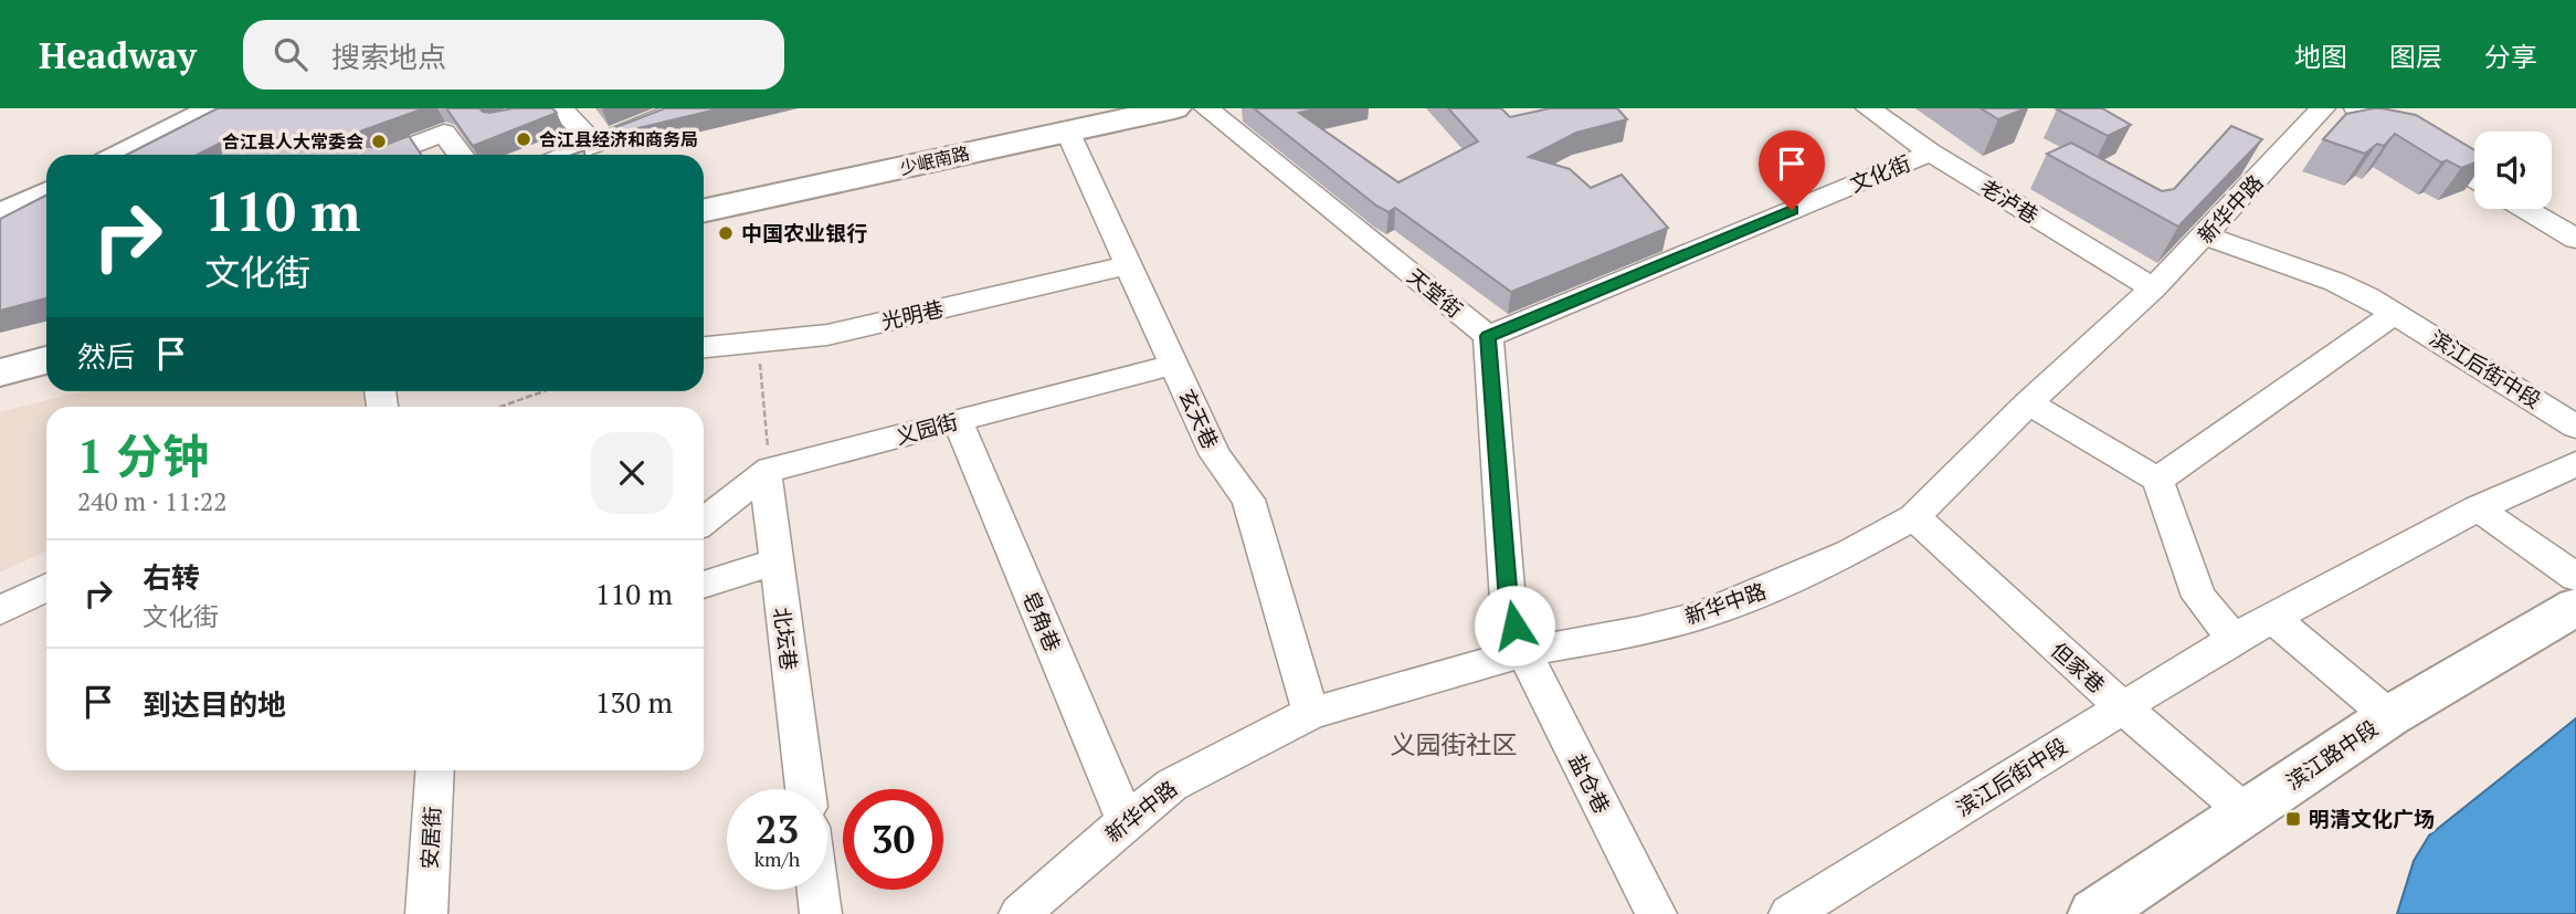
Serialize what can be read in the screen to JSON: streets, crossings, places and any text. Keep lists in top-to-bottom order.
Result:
{
  "streets": {
    "main road": ["少岷南路", "滨江路中段"],
    "street": [
      "文化街",
      "老泸巷",
      "新华中路",
      "天堂街",
      "光明巷",
      "滨江后街中段",
      "玄天巷",
      "义园街",
      "皂角巷",
      "北坛巷",
      "但家巷",
      "盐仓巷",
      "安居街"
    ]
  },
  "crossings": [
    ["少岷南路", "玄天巷"],
    ["文化街", "老泸巷"],
    ["文化街", "天堂街"],
    ["老泸巷", "新华中路"],
    ["新华中路", "滨江后街中段"],
    ["新华中路", "玄天巷"],
    ["新华中路", "皂角巷"],
    ["新华中路", "但家巷"],
    ["新华中路", "盐仓巷"],
    ["光明巷", "玄天巷"],
    ["滨江后街中段", "但家巷"],
    ["玄天巷", "义园街"],
    ["义园街", "皂角巷"],
    ["义园街", "北坛巷"],
    ["但家巷", "滨江路中段"]
  ],
  "districts": ["义园街社区"],
  "places": {
    "other": ["合江县经济和商务局", "合江县人大常委会", "中国农业银行"],
    "transit": ["明清文化广场"]
  },
  "page": {
    "header": "Headway",
    "search": "搜索地点",
    "nav": ["地图", "图层", "分享"],
    "turn": ["110 m", "文化街"],
    "then": "然后",
    "heading": ["1 分钟", "240 m · 11:22"],
    "list": [
      {
        "name": "右转",
        "note": "文化街",
        "value": "110 m"
      },
      {
        "name": "到达目的地",
        "value": "130 m"
      }
    ],
    "speed": "23 km/h",
    "limit": "30"
  }
}
